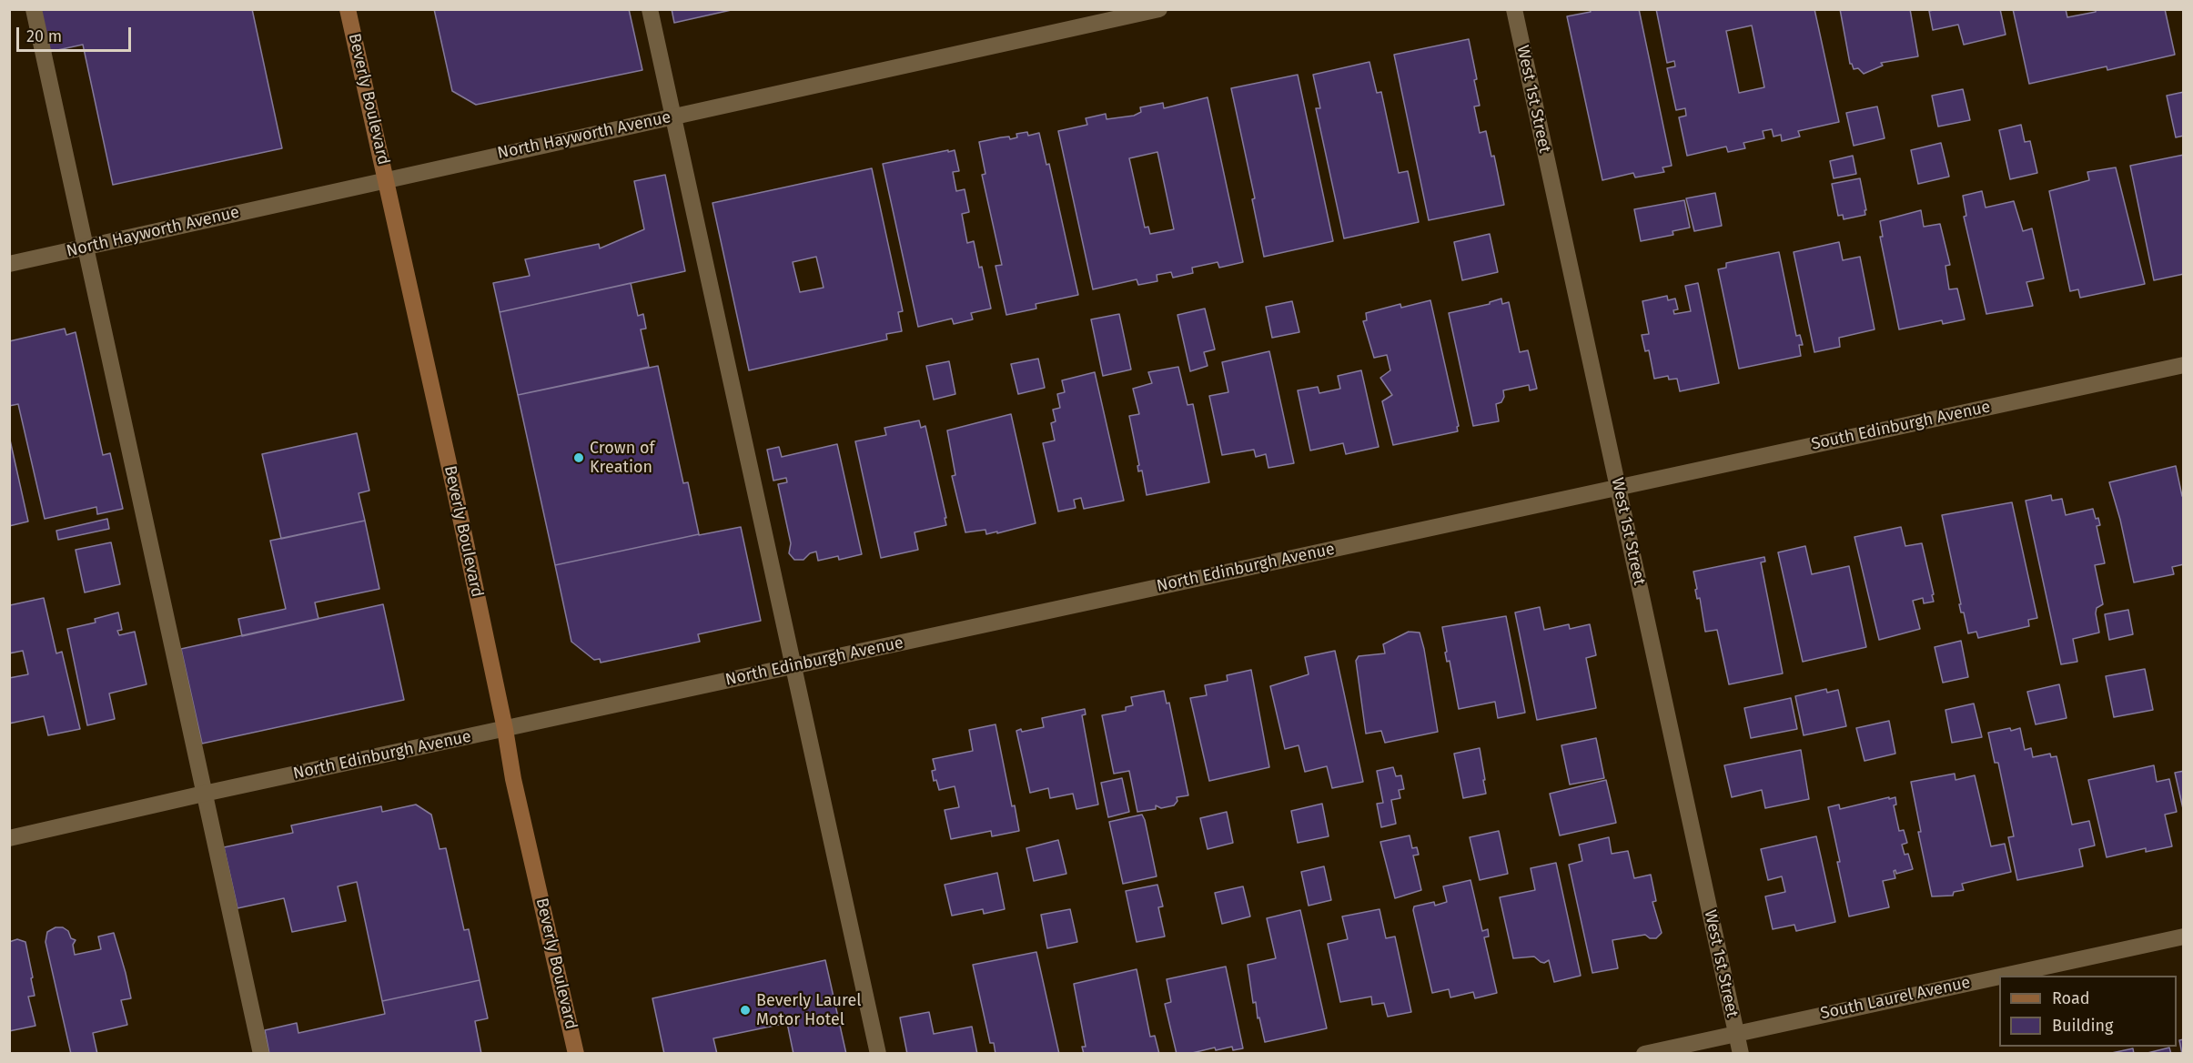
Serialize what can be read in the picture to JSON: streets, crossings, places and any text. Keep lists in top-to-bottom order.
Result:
{
  "streets": {
    "main road": ["Beverly Boulevard"],
    "street": [
      "West 1st Street",
      "North Hayworth Avenue",
      "South Edinburgh Avenue",
      "North Edinburgh Avenue",
      "South Laurel Avenue"
    ]
  },
  "crossings": [
    ["Beverly Boulevard", "North Hayworth Avenue"],
    ["Beverly Boulevard", "North Edinburgh Avenue"],
    ["West 1st Street", "South Edinburgh Avenue"],
    ["West 1st Street", "North Edinburgh Avenue"],
    ["West 1st Street", "South Laurel Avenue"],
    ["South Edinburgh Avenue", "North Edinburgh Avenue"]
  ],
  "places": ["Crown of Kreation", "Beverly Laurel Motor Hotel"],
  "legend": ["Road", "Building"],
  "scale_bar": "20 m"
}
